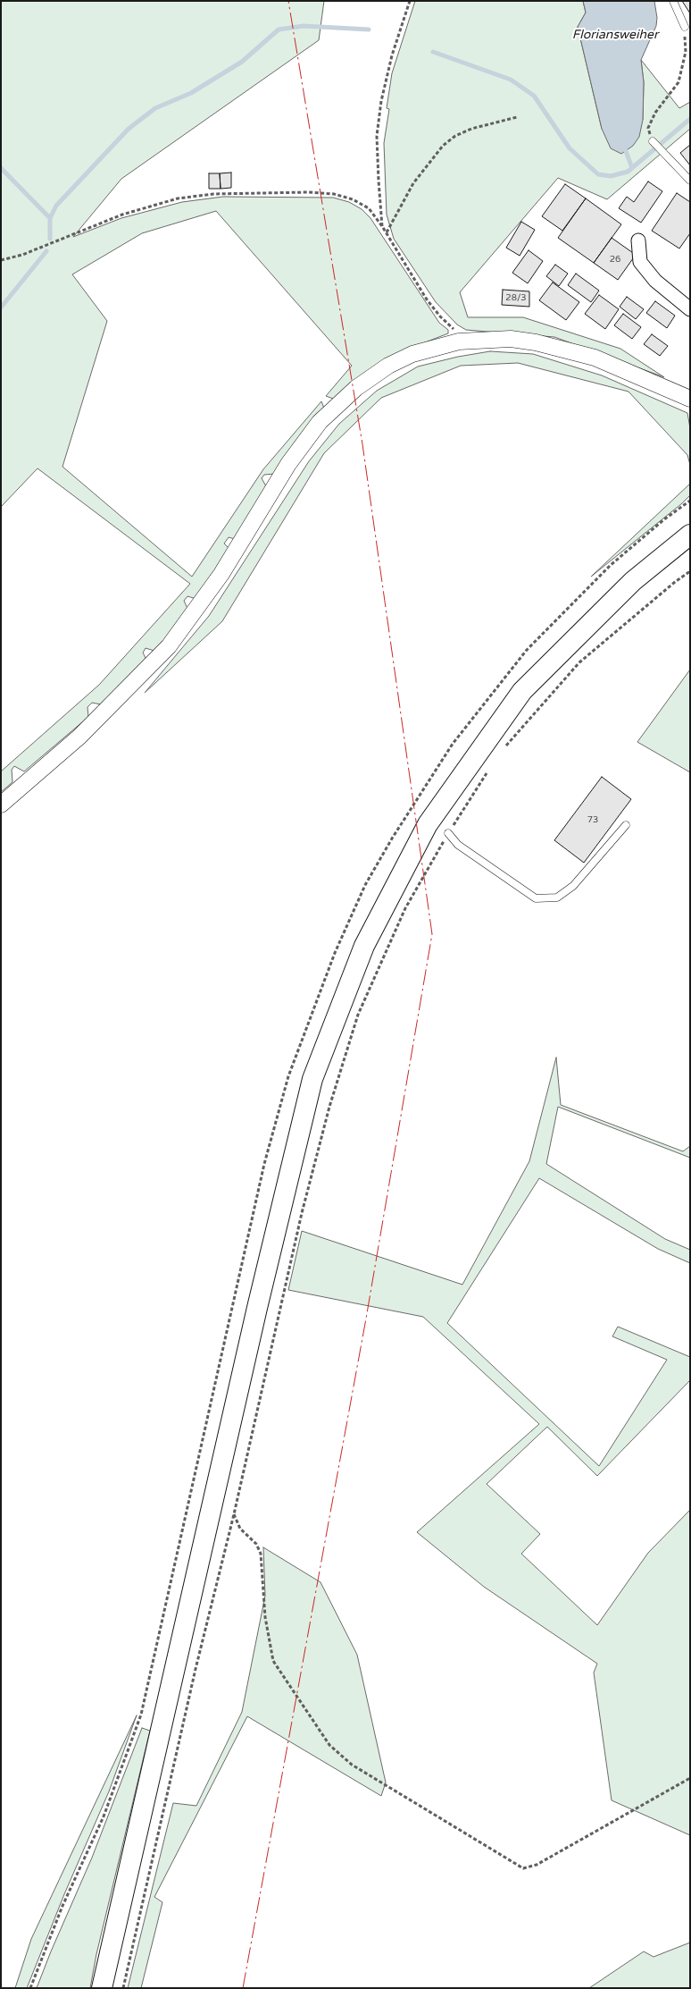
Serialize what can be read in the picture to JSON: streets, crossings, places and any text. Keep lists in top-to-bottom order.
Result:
{
  "water": ["Floriansweiher"],
  "house_numbers": ["26", "28/3", "73"]
}
